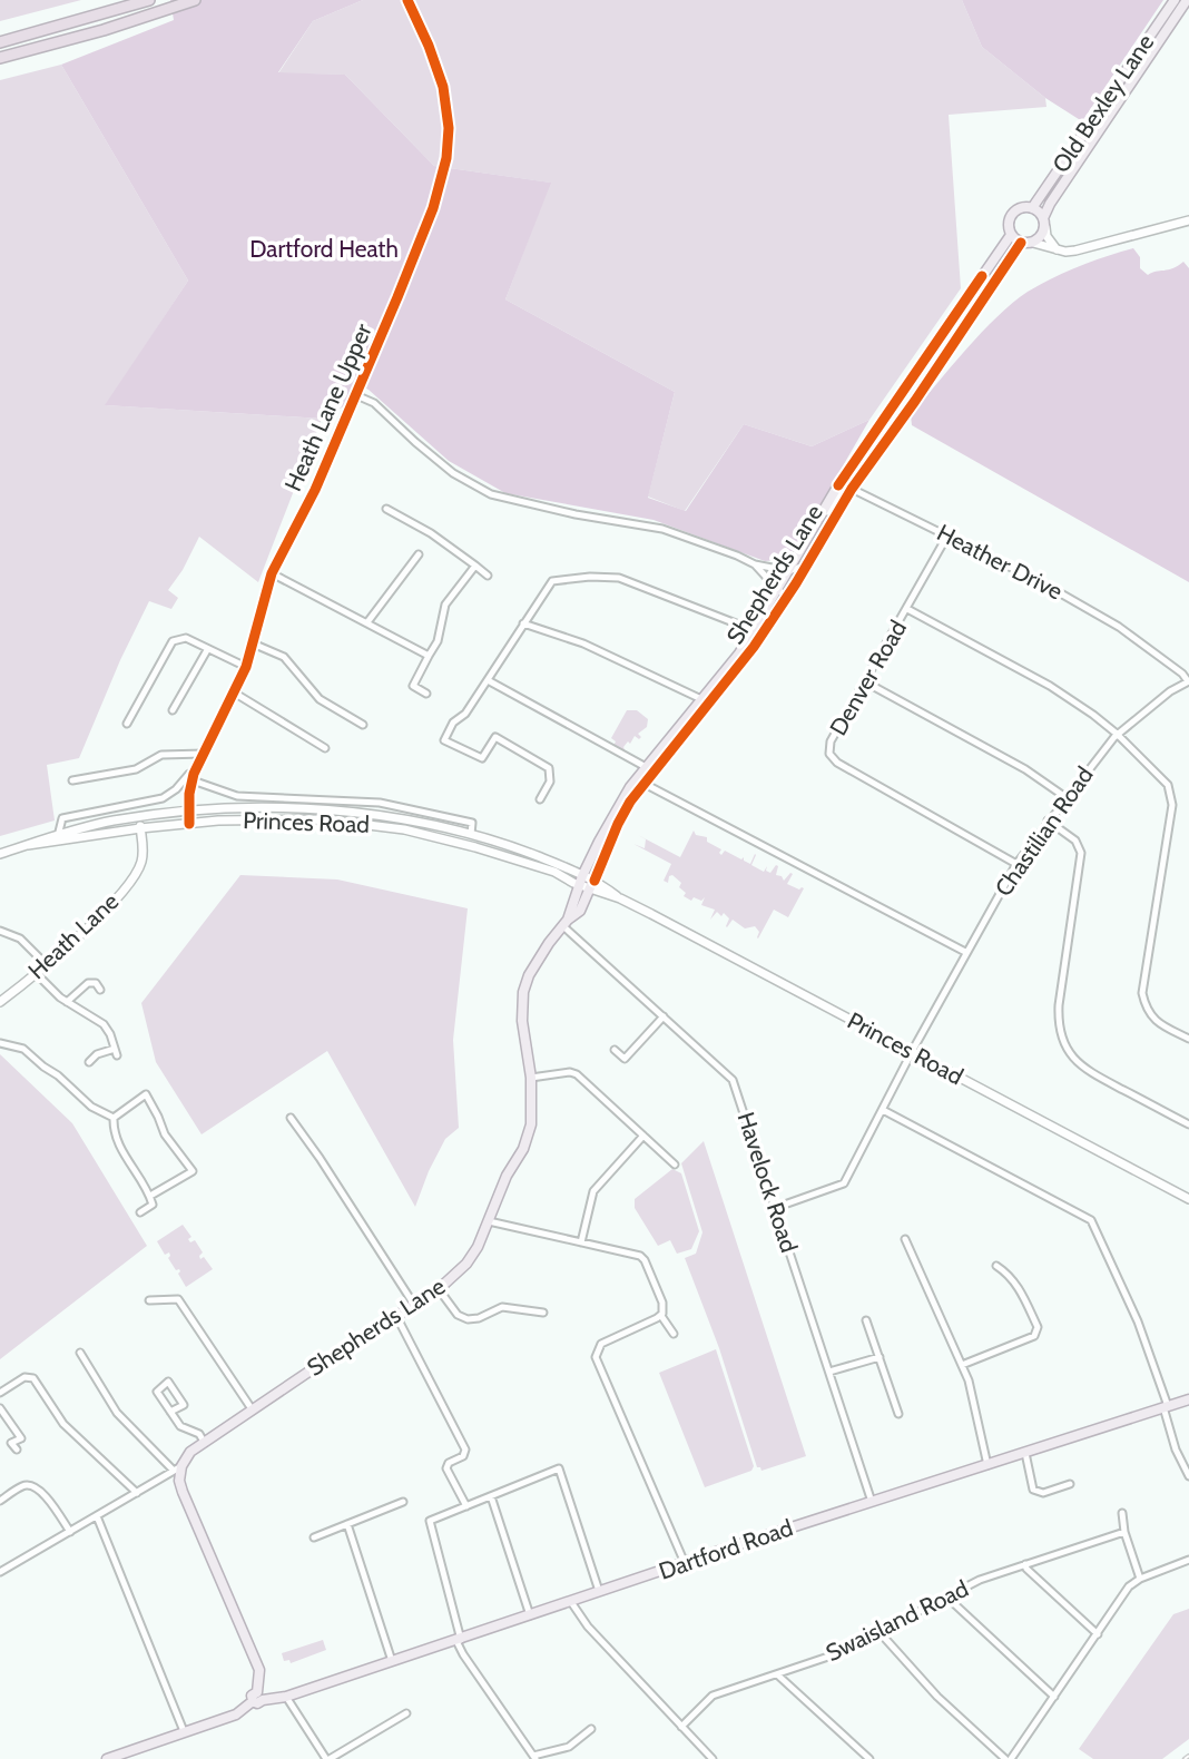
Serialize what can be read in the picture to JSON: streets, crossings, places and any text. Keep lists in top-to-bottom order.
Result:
{
  "streets": {
    "main road": [
      "Old Bexley Lane",
      "Heath Lane Upper",
      "Shepherds Lane",
      "Princes Road",
      "Heath Lane",
      "Dartford Road"
    ],
    "street": [
      "Heather Drive",
      "Denver Road",
      "Chastilian Road",
      "Havelock Road",
      "Swaisland Road"
    ]
  },
  "crossings": [
    ["Old Bexley Lane", "Shepherds Lane"],
    ["Heath Lane Upper", "Princes Road"],
    ["Heather Drive", "Shepherds Lane"],
    ["Heather Drive", "Denver Road"],
    ["Heather Drive", "Chastilian Road"],
    ["Shepherds Lane", "Princes Road"],
    ["Shepherds Lane", "Havelock Road"],
    ["Denver Road", "Chastilian Road"],
    ["Princes Road", "Chastilian Road"],
    ["Princes Road", "Heath Lane"],
    ["Chastilian Road", "Havelock Road"],
    ["Havelock Road", "Dartford Road"]
  ],
  "parks": ["Dartford Heath"]
}
